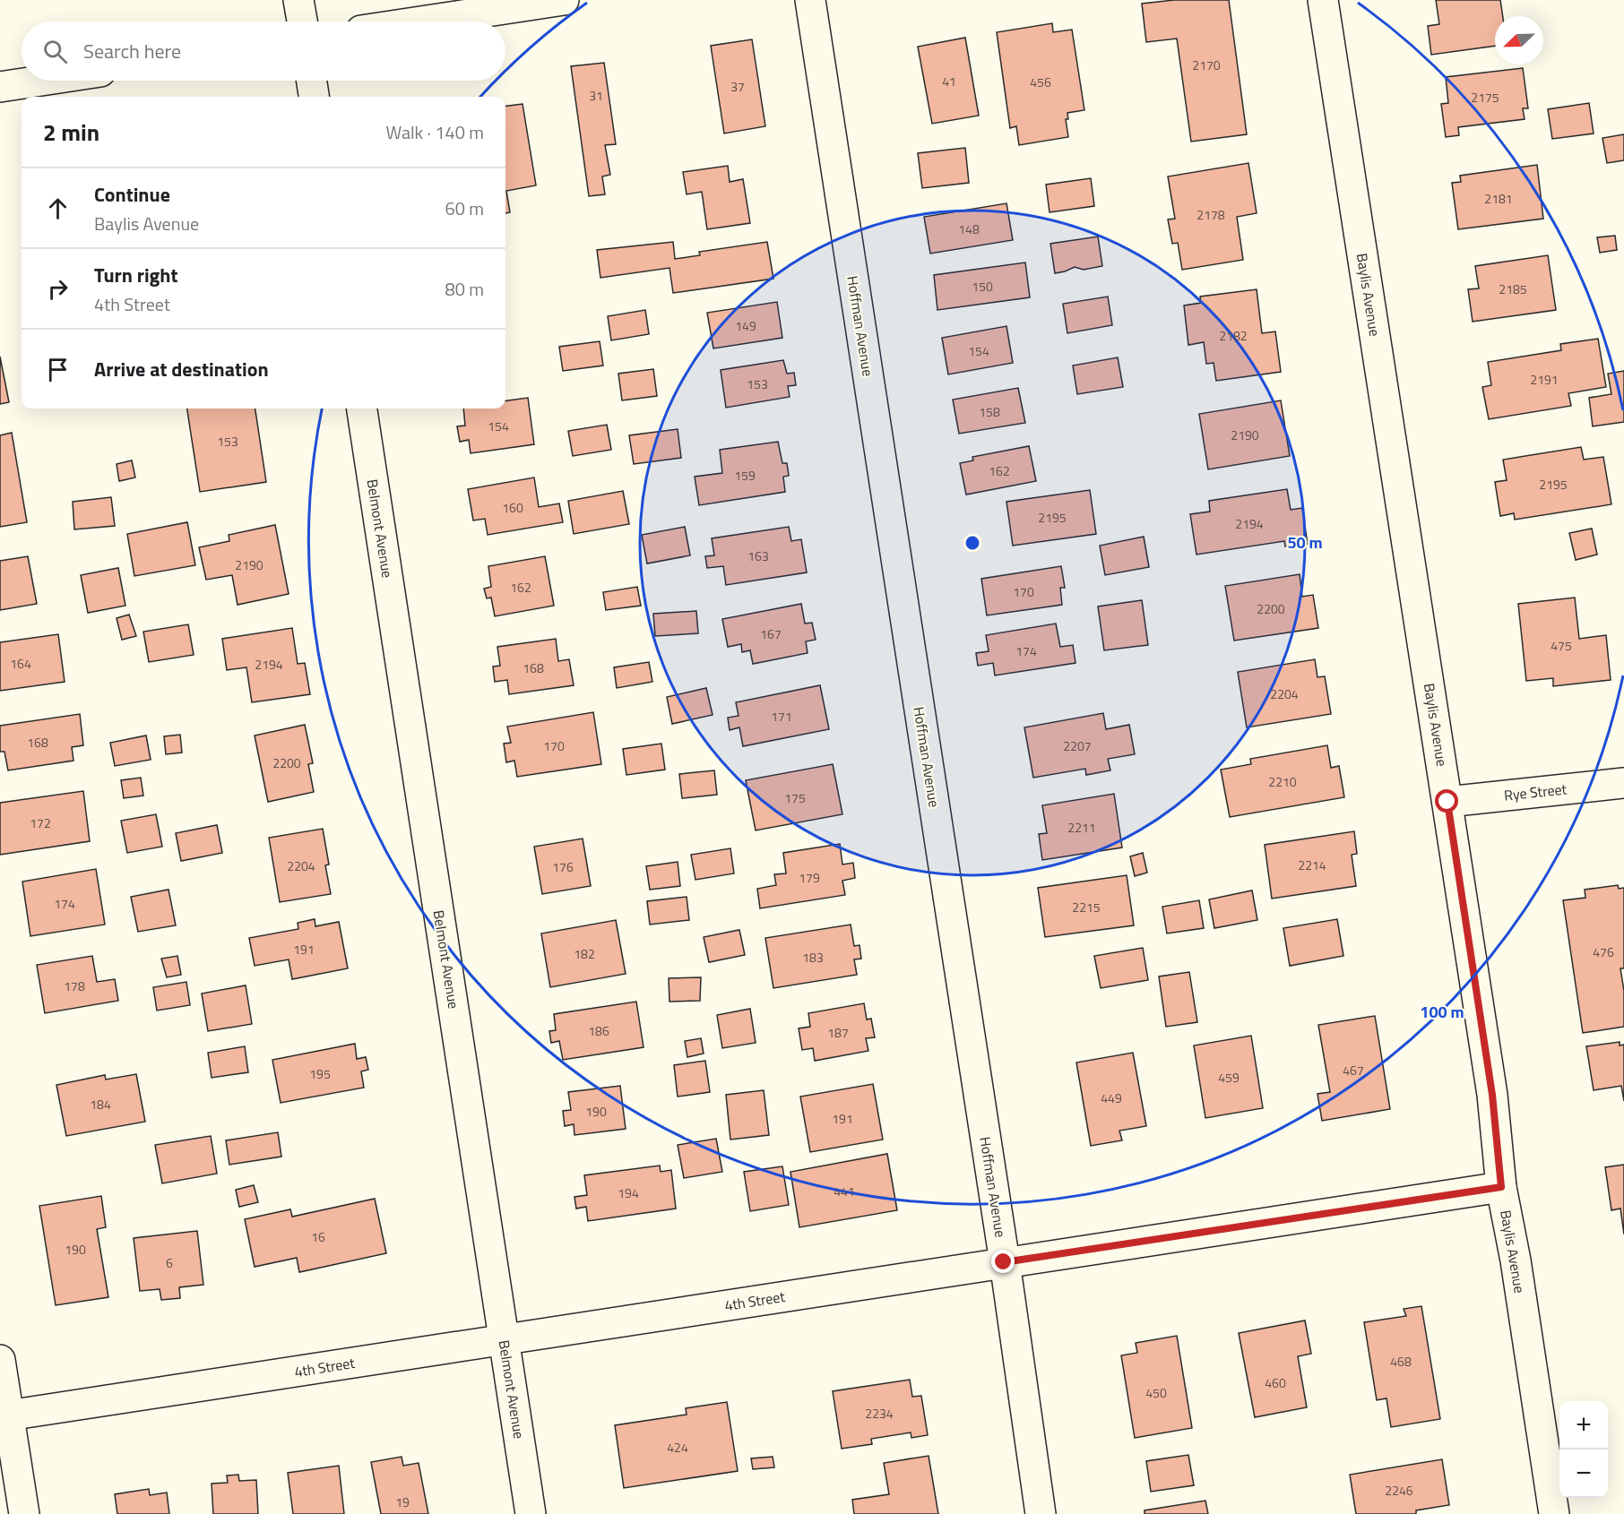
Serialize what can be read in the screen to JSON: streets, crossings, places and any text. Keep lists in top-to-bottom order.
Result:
{
  "streets": {
    "street": [
      "Baylis Avenue",
      "Hoffman Avenue",
      "Belmont Avenue",
      "Rye Street",
      "4th Street"
    ]
  },
  "crossings": [
    ["Baylis Avenue", "Rye Street"],
    ["Baylis Avenue", "4th Street"],
    ["Hoffman Avenue", "4th Street"],
    ["Belmont Avenue", "4th Street"]
  ],
  "house_numbers": [
    "2170",
    "41",
    "456",
    "37",
    "31",
    "2175",
    "2181",
    "2178",
    "148",
    "150",
    "2185",
    "149",
    "2182",
    "154",
    "2191",
    "153",
    "158",
    "154",
    "2190",
    "153",
    "162",
    "159",
    "2195",
    "160",
    "2195",
    "2194",
    "163",
    "2190",
    "162",
    "170",
    "2200",
    "167",
    "475",
    "174",
    "164",
    "2194",
    "168",
    "2204",
    "171",
    "168",
    "170",
    "2207",
    "2200",
    "2210",
    "175",
    "172",
    "2211",
    "2214",
    "2204",
    "176",
    "179",
    "174",
    "2215",
    "191",
    "476",
    "182",
    "183",
    "178",
    "186",
    "187",
    "467",
    "195",
    "459",
    "449",
    "184",
    "190",
    "191",
    "441",
    "194",
    "16",
    "190",
    "6",
    "468",
    "460",
    "450",
    "2234",
    "424",
    "2246",
    "19"
  ],
  "north": "bottom left",
  "page": {
    "search": "Search here",
    "heading": ["2 min", "Walk · 140 m"],
    "list": [
      ["Continue", "Baylis Avenue", "60 m"],
      ["Turn right", "4th Street", "80 m"],
      "Arrive at destination"
    ],
    "map_buttons": ["+", "−"]
  },
  "rings": ["50 m", "100 m"]
}
